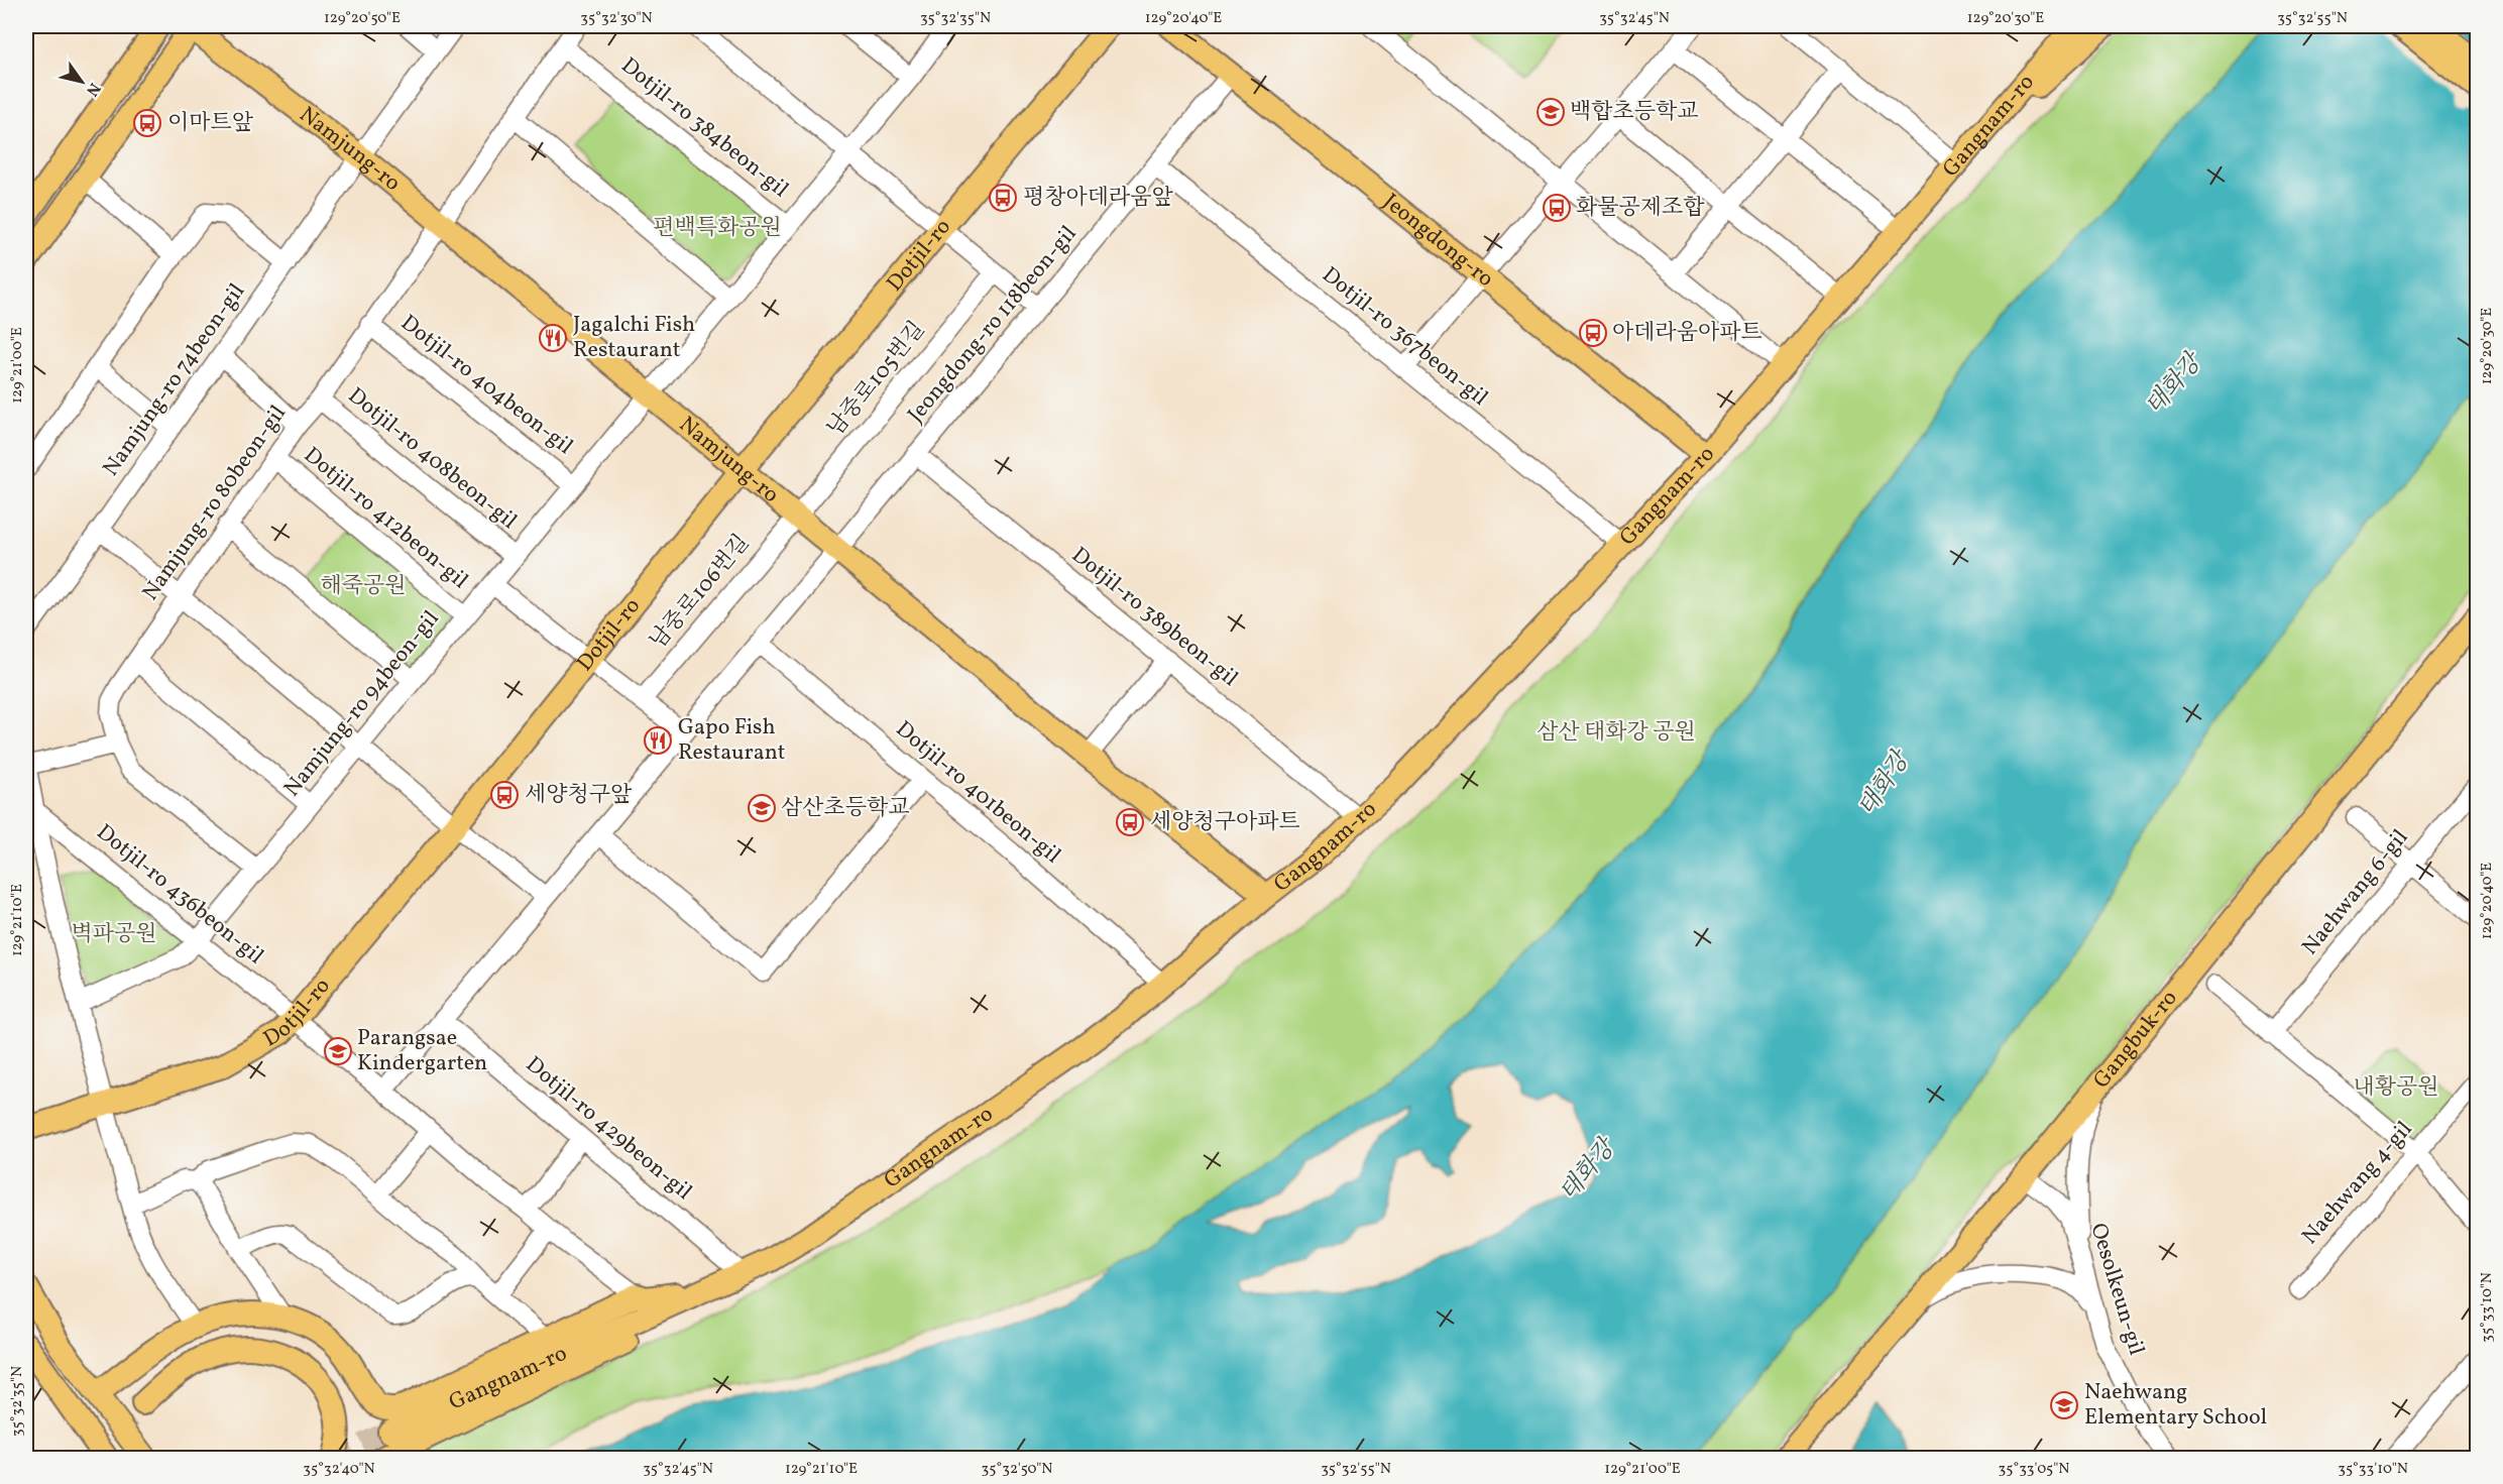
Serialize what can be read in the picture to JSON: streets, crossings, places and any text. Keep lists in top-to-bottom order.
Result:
{
  "streets": {
    "main road": [
      "Gangnam-ro",
      "Namjung-ro",
      "Jeongdong-ro",
      "Dotjil-ro",
      "Gangbuk-ro"
    ],
    "street": [
      "Dotjil-ro 384beon-gil",
      "Jeongdong-ro 118beon-gil",
      "Dotjil-ro 367beon-gil",
      "남중로105번길",
      "Namjung-ro 74beon-gil",
      "Dotjil-ro 404beon-gil",
      "Dotjil-ro 408beon-gil",
      "Namjung-ro 80beon-gil",
      "Dotjil-ro 412beon-gil",
      "남중로106번길",
      "Dotjil-ro 389beon-gil",
      "Namjung-ro 94beon-gil",
      "Dotjil-ro 401beon-gil",
      "Naehwang 6-gil",
      "Dotjil-ro 436beon-gil",
      "Dotjil-ro 429beon-gil",
      "Naehwang 4-gil",
      "Oesolkeun-gil"
    ]
  },
  "crossings": [
    ["Gangnam-ro", "Namjung-ro"],
    ["Gangnam-ro", "Jeongdong-ro"],
    ["Gangnam-ro", "Dotjil-ro 367beon-gil"],
    ["Gangnam-ro", "Dotjil-ro 389beon-gil"],
    ["Gangnam-ro", "Dotjil-ro 401beon-gil"],
    ["Gangnam-ro", "Dotjil-ro 429beon-gil"],
    ["Dotjil-ro 384beon-gil", "Namjung-ro 80beon-gil"],
    ["Dotjil-ro 384beon-gil", "Namjung-ro 94beon-gil"],
    ["Namjung-ro", "Dotjil-ro"],
    ["Namjung-ro", "Jeongdong-ro 118beon-gil"],
    ["Namjung-ro", "남중로105번길"],
    ["Namjung-ro", "Namjung-ro 74beon-gil"],
    ["Namjung-ro", "Namjung-ro 80beon-gil"],
    ["Namjung-ro", "남중로106번길"],
    ["Namjung-ro", "Namjung-ro 94beon-gil"],
    ["Jeongdong-ro", "Jeongdong-ro 118beon-gil"],
    ["Dotjil-ro", "Dotjil-ro 436beon-gil"],
    ["Jeongdong-ro 118beon-gil", "Dotjil-ro 367beon-gil"],
    ["Jeongdong-ro 118beon-gil", "Dotjil-ro 389beon-gil"],
    ["Jeongdong-ro 118beon-gil", "Dotjil-ro 401beon-gil"],
    ["Jeongdong-ro 118beon-gil", "Dotjil-ro 436beon-gil"],
    ["Jeongdong-ro 118beon-gil", "Dotjil-ro 429beon-gil"],
    ["남중로105번길", "남중로106번길"],
    ["Dotjil-ro 404beon-gil", "Namjung-ro 80beon-gil"],
    ["Dotjil-ro 404beon-gil", "Namjung-ro 94beon-gil"],
    ["Dotjil-ro 408beon-gil", "Namjung-ro 80beon-gil"],
    ["Dotjil-ro 408beon-gil", "Namjung-ro 94beon-gil"],
    ["Namjung-ro 80beon-gil", "Dotjil-ro 412beon-gil"],
    ["Namjung-ro 80beon-gil", "Namjung-ro 94beon-gil"],
    ["Dotjil-ro 412beon-gil", "Namjung-ro 94beon-gil"],
    ["Namjung-ro 94beon-gil", "Dotjil-ro 436beon-gil"],
    ["Gangbuk-ro", "Oesolkeun-gil"]
  ],
  "water": ["태화강"],
  "parks": [
    "편백특화공원",
    "해죽공원",
    "삼산 태화강 공원",
    "벽파공원",
    "내황공원"
  ],
  "places": {
    "school or university": [
      "백합초등학교",
      "삼산초등학교",
      "Parangsae Kindergarten",
      "Naehwang Elementary School"
    ],
    "bus stop": [
      "이마트앞",
      "평창아데라움앞",
      "화물공제조합",
      "아데라움아파트",
      "세양청구앞",
      "세양청구아파트"
    ],
    "restaurant": ["Jagalchi Fish Restaurant", "Gapo Fish Restaurant"]
  },
  "north": "bottom right",
  "coordinates": [
    "129°20'50\"E",
    "35°32'30\"N",
    "35°32'35\"N",
    "129°20'40\"E",
    "35°32'45\"N",
    "129°20'30\"E",
    "35°32'55\"N",
    "129°21'00\"E",
    "129°21'10\"E",
    "35°33'10\"N",
    "35°32'40\"N",
    "35°32'50\"N",
    "35°33'05\"N"
  ]
}
